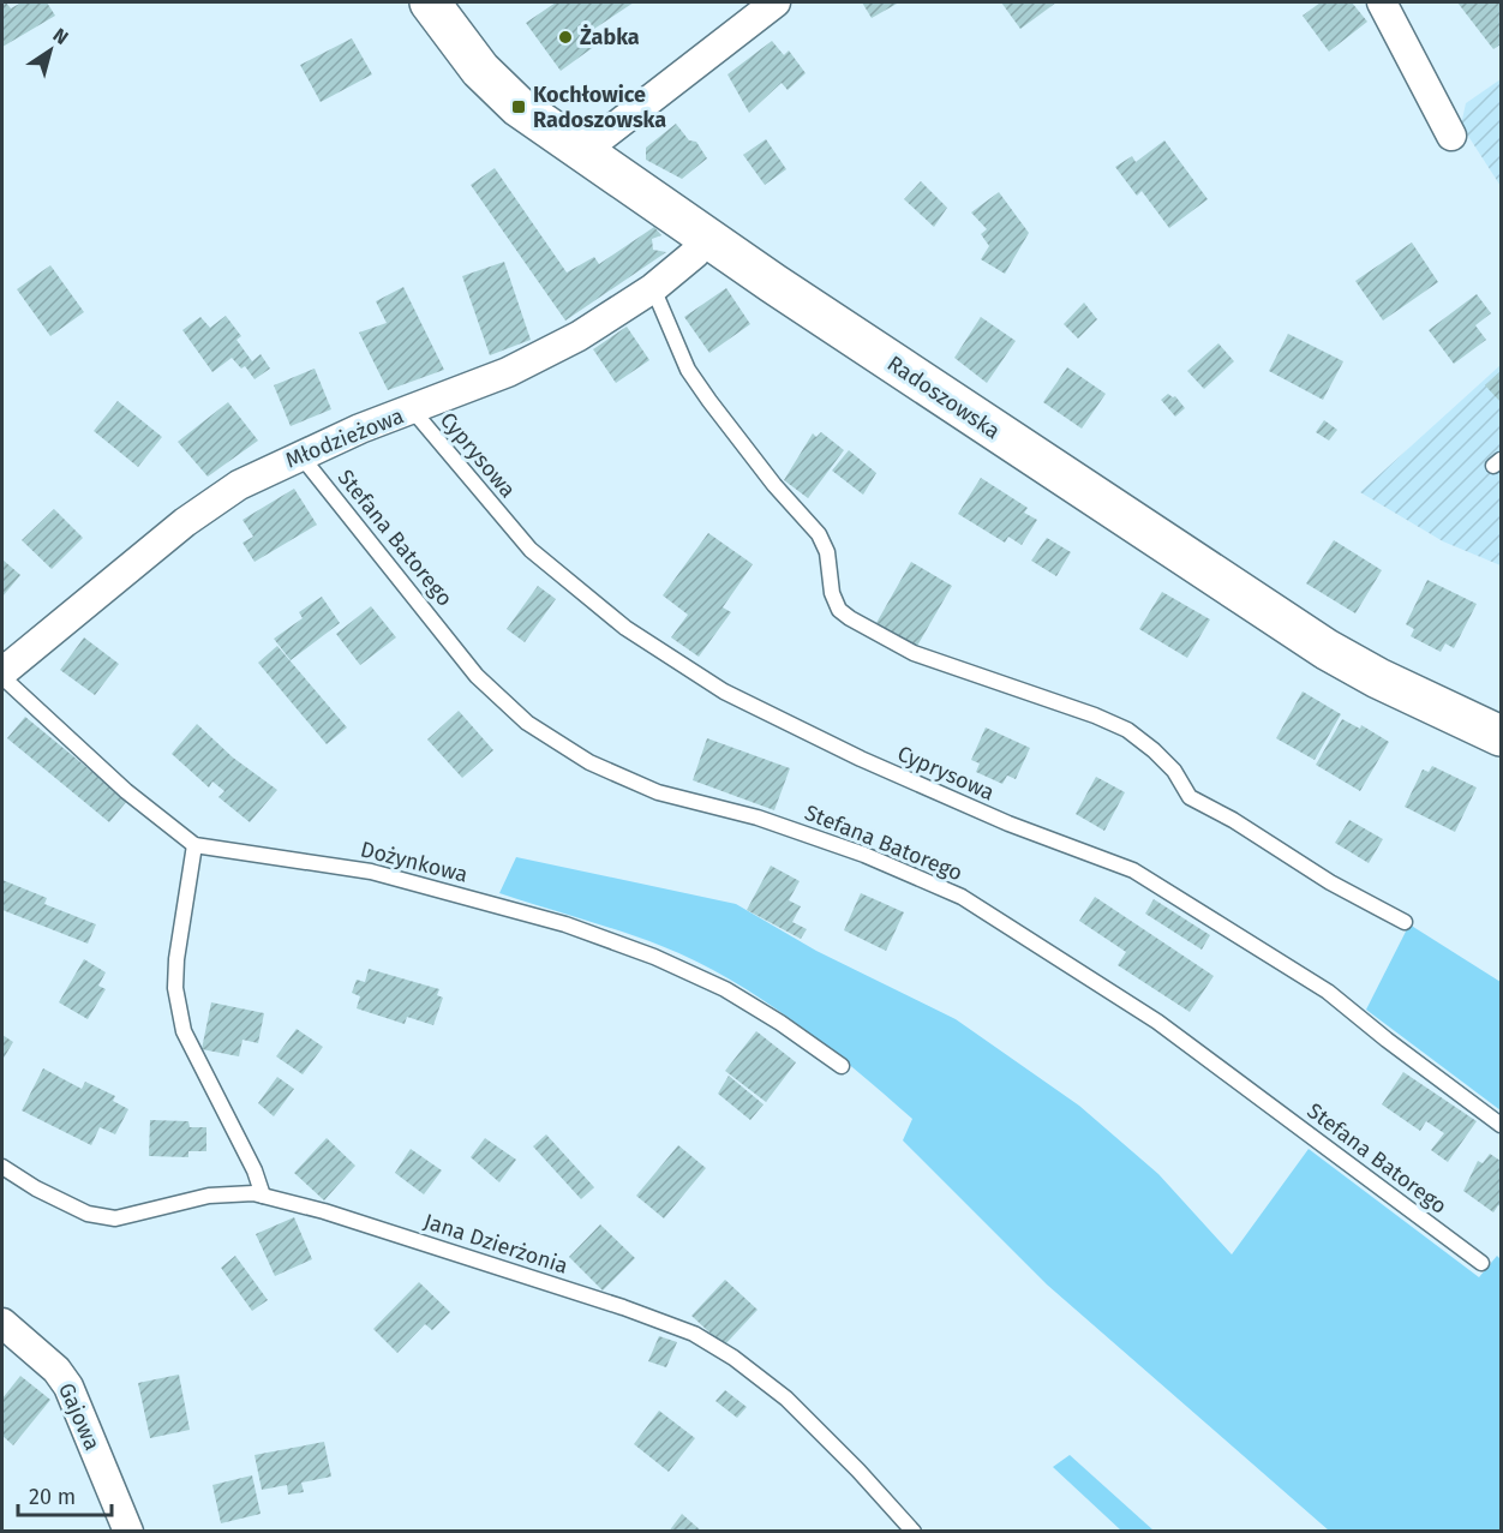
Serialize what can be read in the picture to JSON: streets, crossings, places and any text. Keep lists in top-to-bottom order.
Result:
{
  "streets": {
    "street": ["Radoszowska", "Młodzieżowa", "Gajowa"],
    "lane": [
      "Cyprysowa",
      "Stefana Batorego",
      "Dożynkowa",
      "Jana Dzierżonia"
    ]
  },
  "crossings": [
    ["Radoszowska", "Młodzieżowa"],
    ["Młodzieżowa", "Cyprysowa"],
    ["Młodzieżowa", "Stefana Batorego"]
  ],
  "places": {
    "other": ["Żabka"],
    "transit": ["Kochłowice Radoszowska"]
  },
  "scale_bar": "20 m",
  "north": "top right"
}
